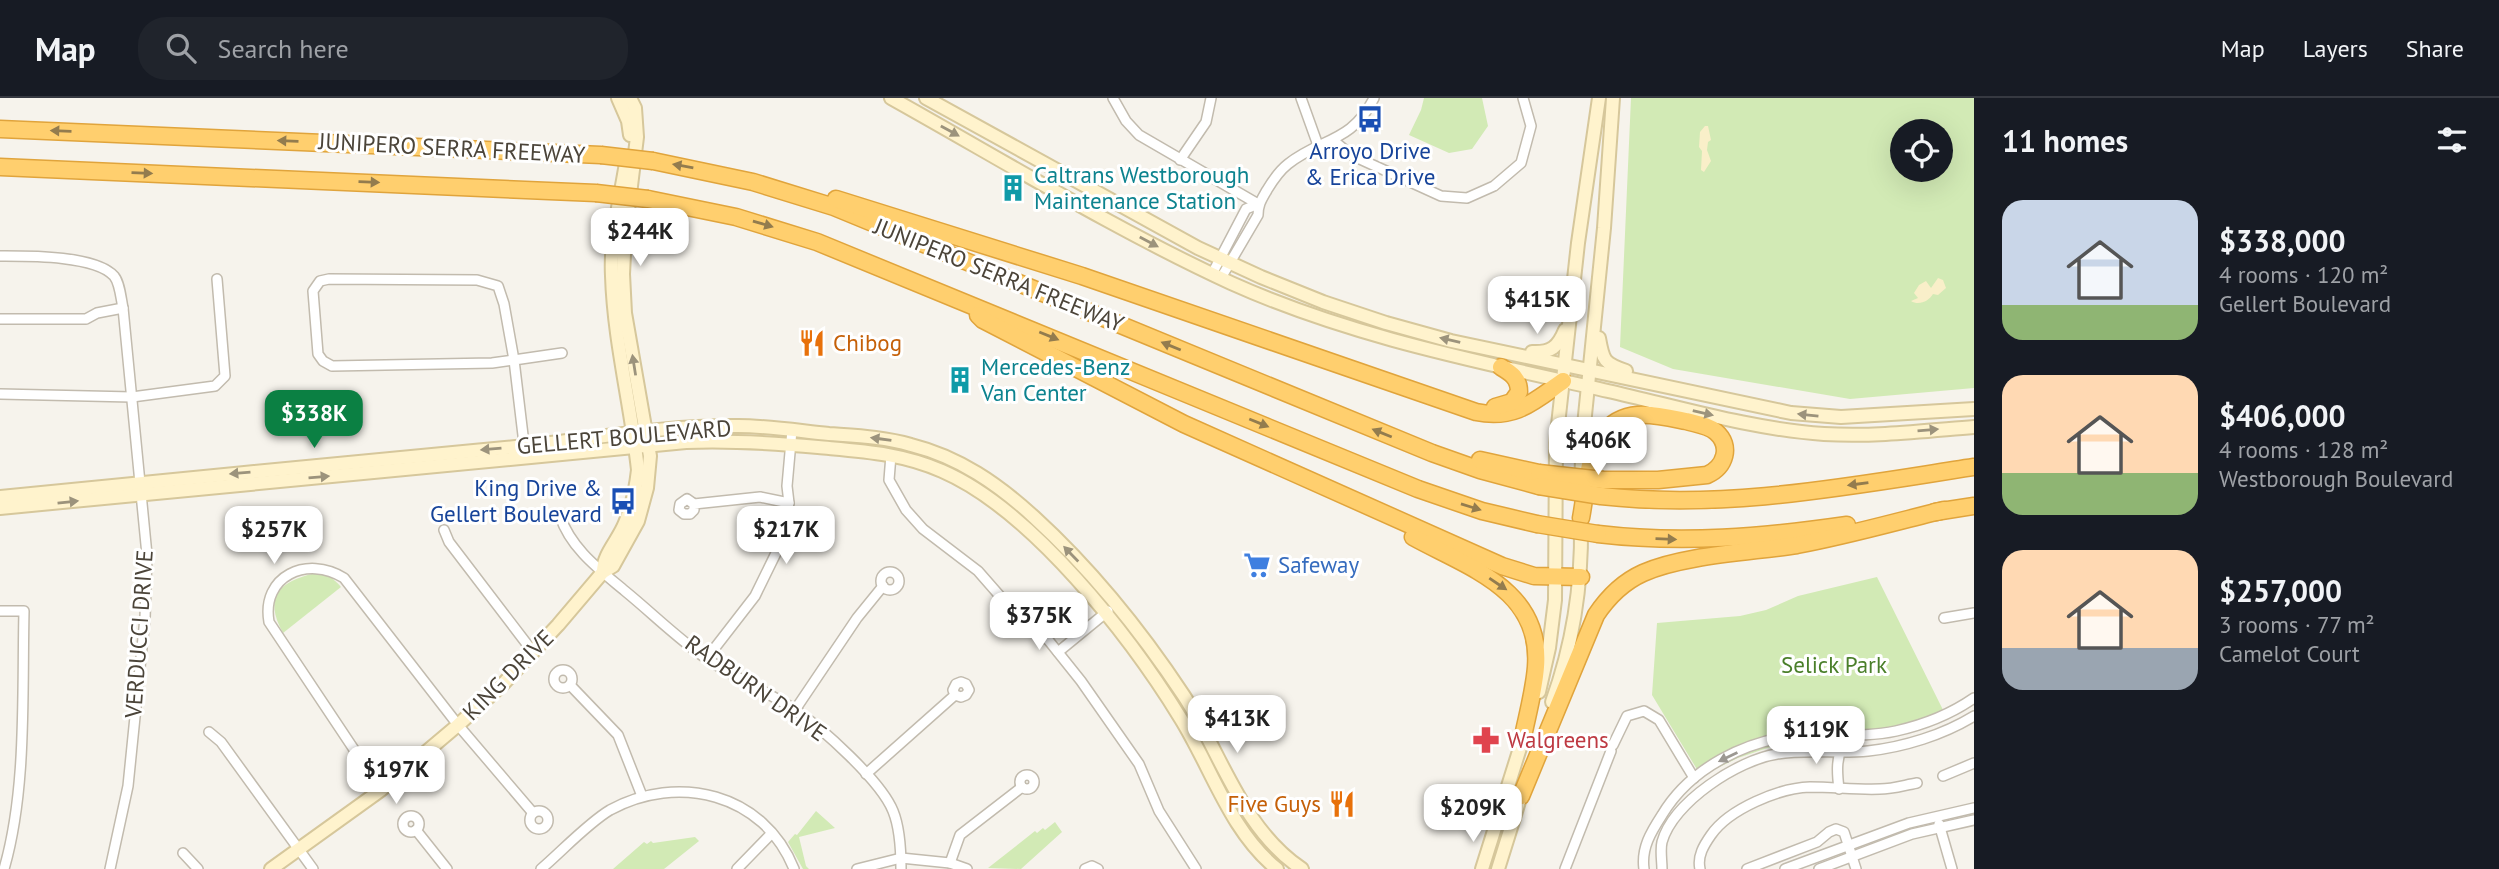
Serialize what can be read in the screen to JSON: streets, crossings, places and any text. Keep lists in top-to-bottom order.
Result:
{
  "streets": {
    "highway": ["JUNIPERO SERRA FREEWAY"],
    "main road": ["GELLERT BOULEVARD", "KING DRIVE"],
    "street": ["VERDUCCI DRIVE", "RADBURN DRIVE"]
  },
  "crossings": [
    ["GELLERT BOULEVARD", "VERDUCCI DRIVE"],
    ["GELLERT BOULEVARD", "KING DRIVE"],
    ["KING DRIVE", "RADBURN DRIVE"]
  ],
  "parks": ["Selick Park"],
  "places": {
    "bus stop": ["Arroyo Drive & Erica Drive", "King Drive & Gellert Boulevard"],
    "building": ["Caltrans Westborough Maintenance Station", "Mercedes-Benz Van Center"],
    "restaurant": ["Chibog", "Five Guys"],
    "supermarket": ["Safeway"],
    "pharmacy": ["Walgreens"]
  },
  "page": {
    "header": "Map",
    "search": "Search here",
    "nav": ["Map", "Layers", "Share"],
    "heading": "11 homes",
    "list": [
      {
        "name": "$338,000",
        "note": "4 rooms · 120 m² · Gellert Boulevard"
      },
      {
        "name": "$406,000",
        "note": "4 rooms · 128 m² · Westborough Boulevard"
      },
      {
        "name": "$257,000",
        "note": "3 rooms · 77 m² · Camelot Court"
      }
    ],
    "price": [
      "$244K",
      "$415K",
      "$338K",
      "$406K",
      "$257K",
      "$217K",
      "$375K",
      "$413K",
      "$119K",
      "$197K",
      "$209K"
    ]
  }
}
